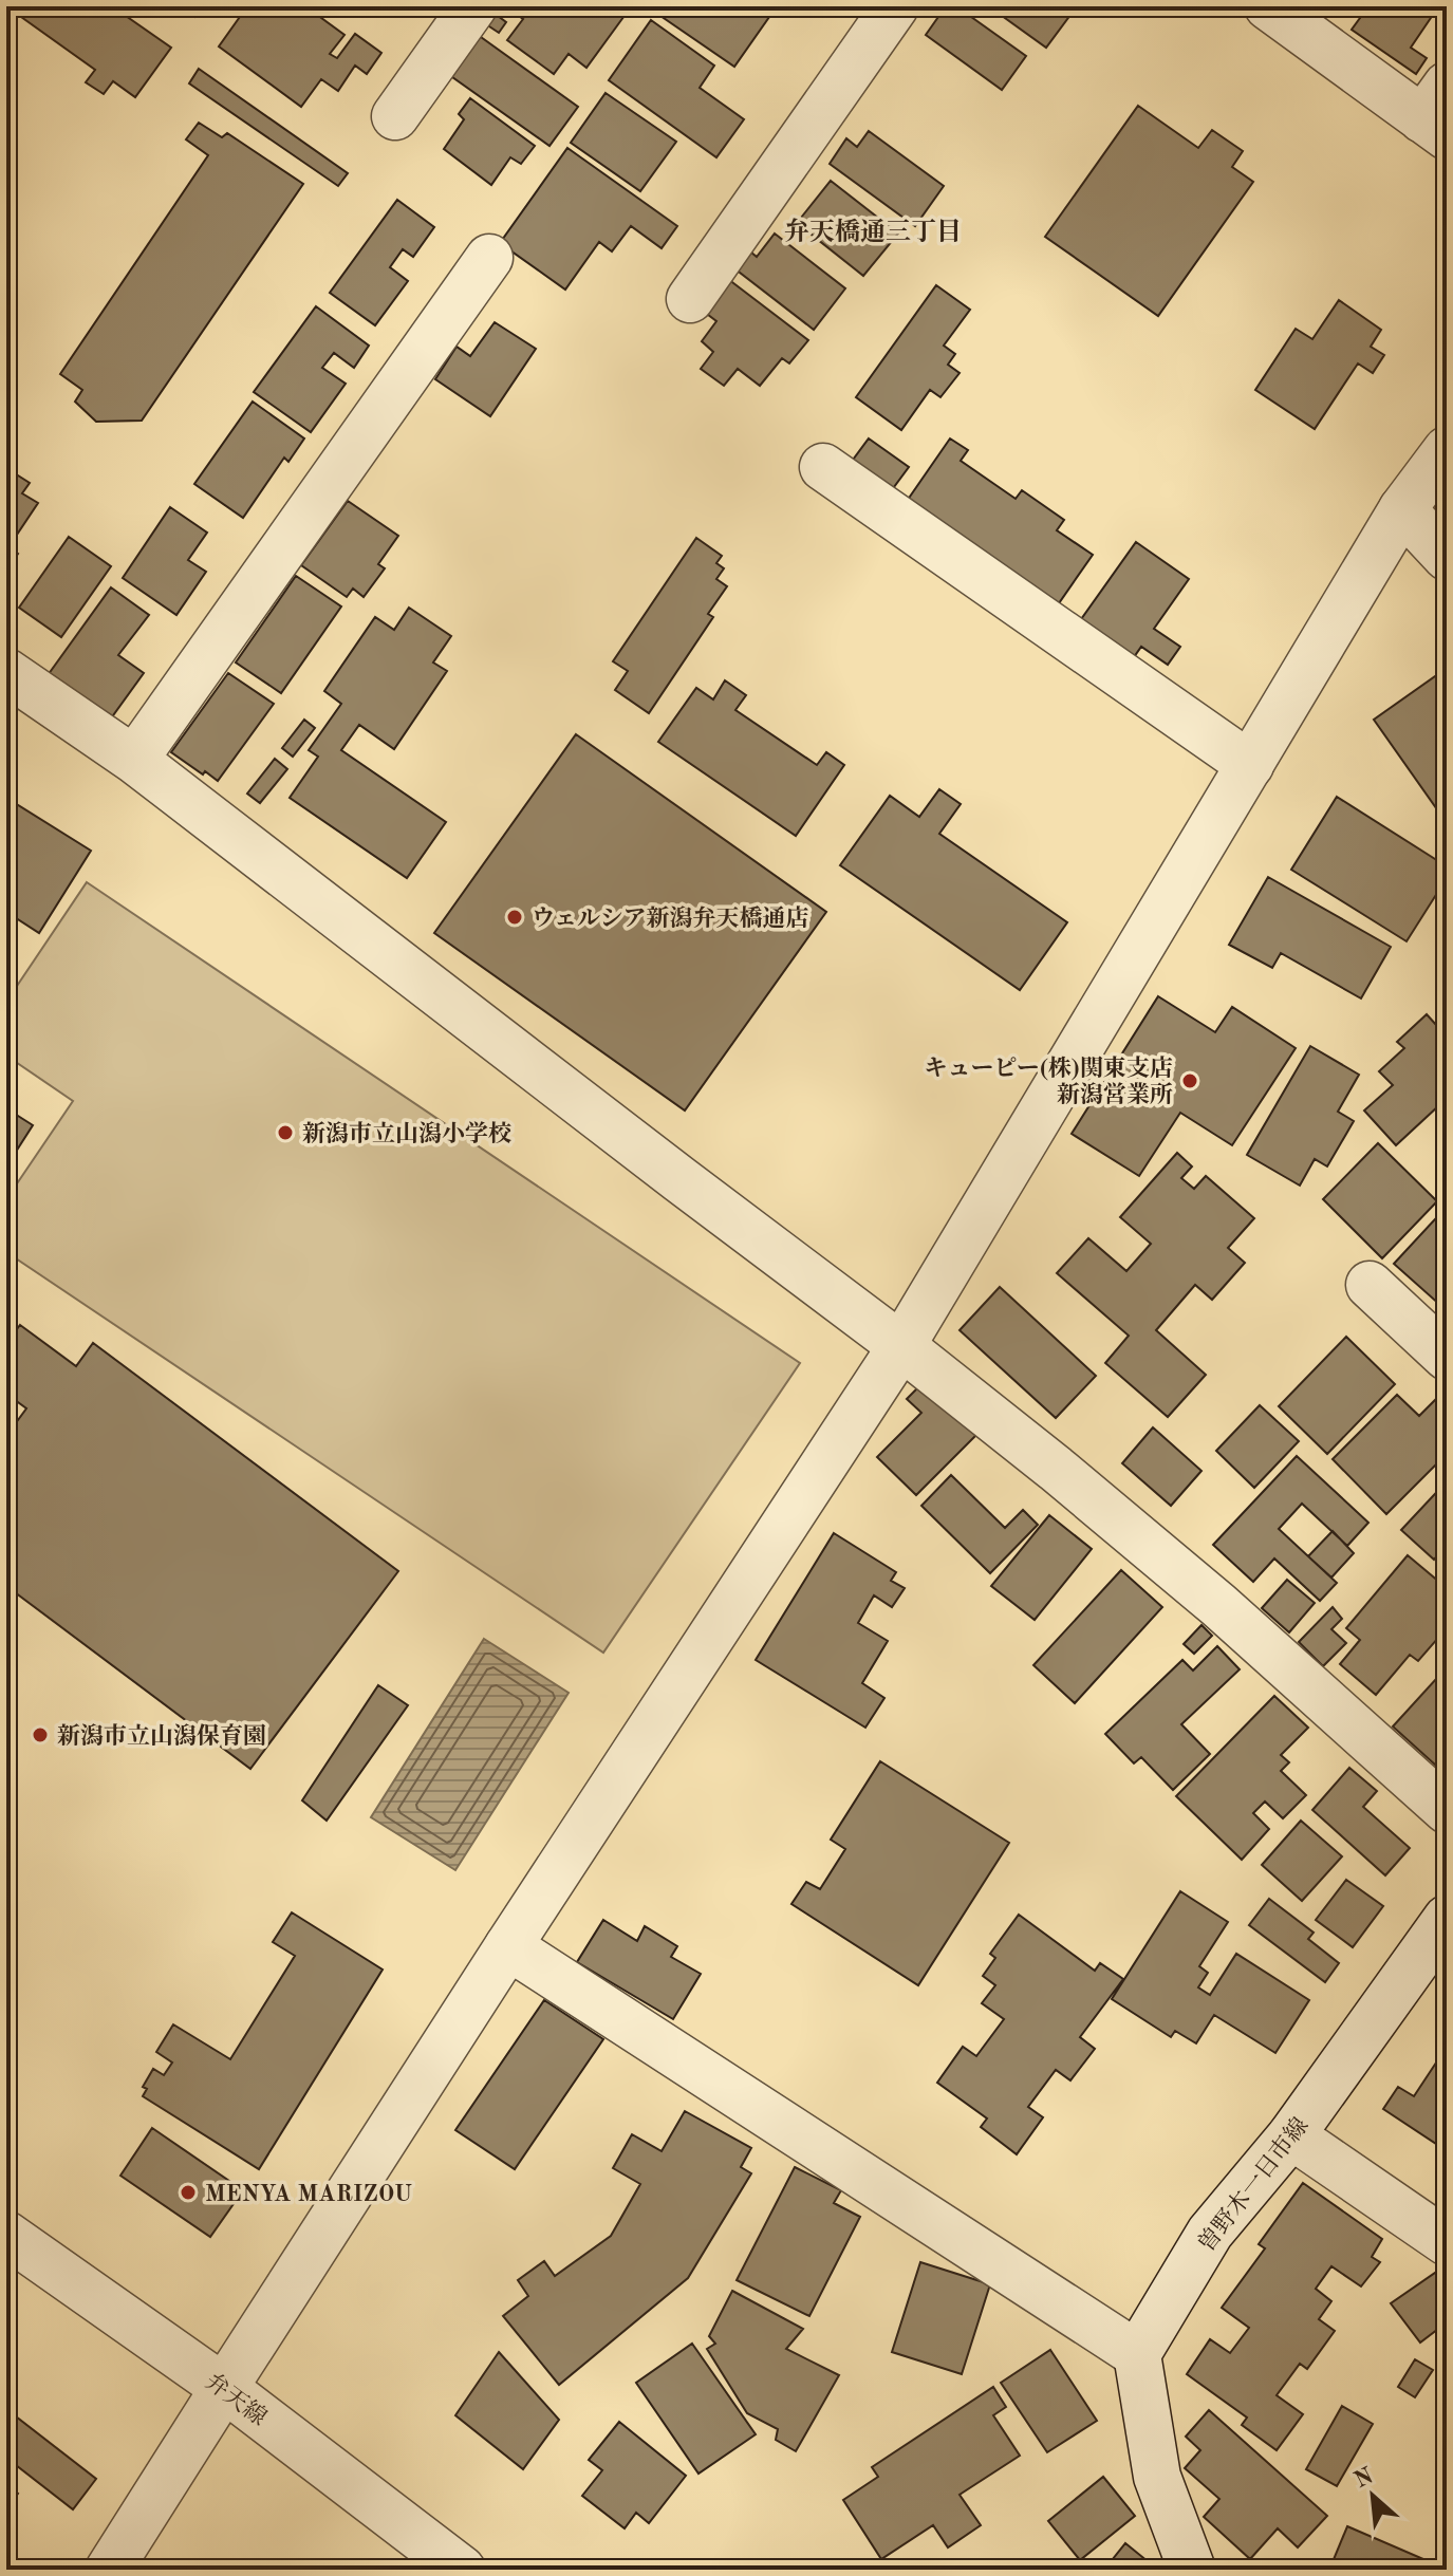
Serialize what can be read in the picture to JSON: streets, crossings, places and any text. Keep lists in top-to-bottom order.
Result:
{
  "streets": {
    "street": ["曽野木一日市線", "弁天線"]
  },
  "districts": ["弁天橋通三丁目"],
  "places": [
    "ウェルシア新潟弁天橋通店",
    "キューピー(株)関東支店 新潟営業所",
    "新潟市立山潟小学校",
    "新潟市立山潟保育園",
    "MENYA MARIZOU"
  ],
  "north": "top left"
}
